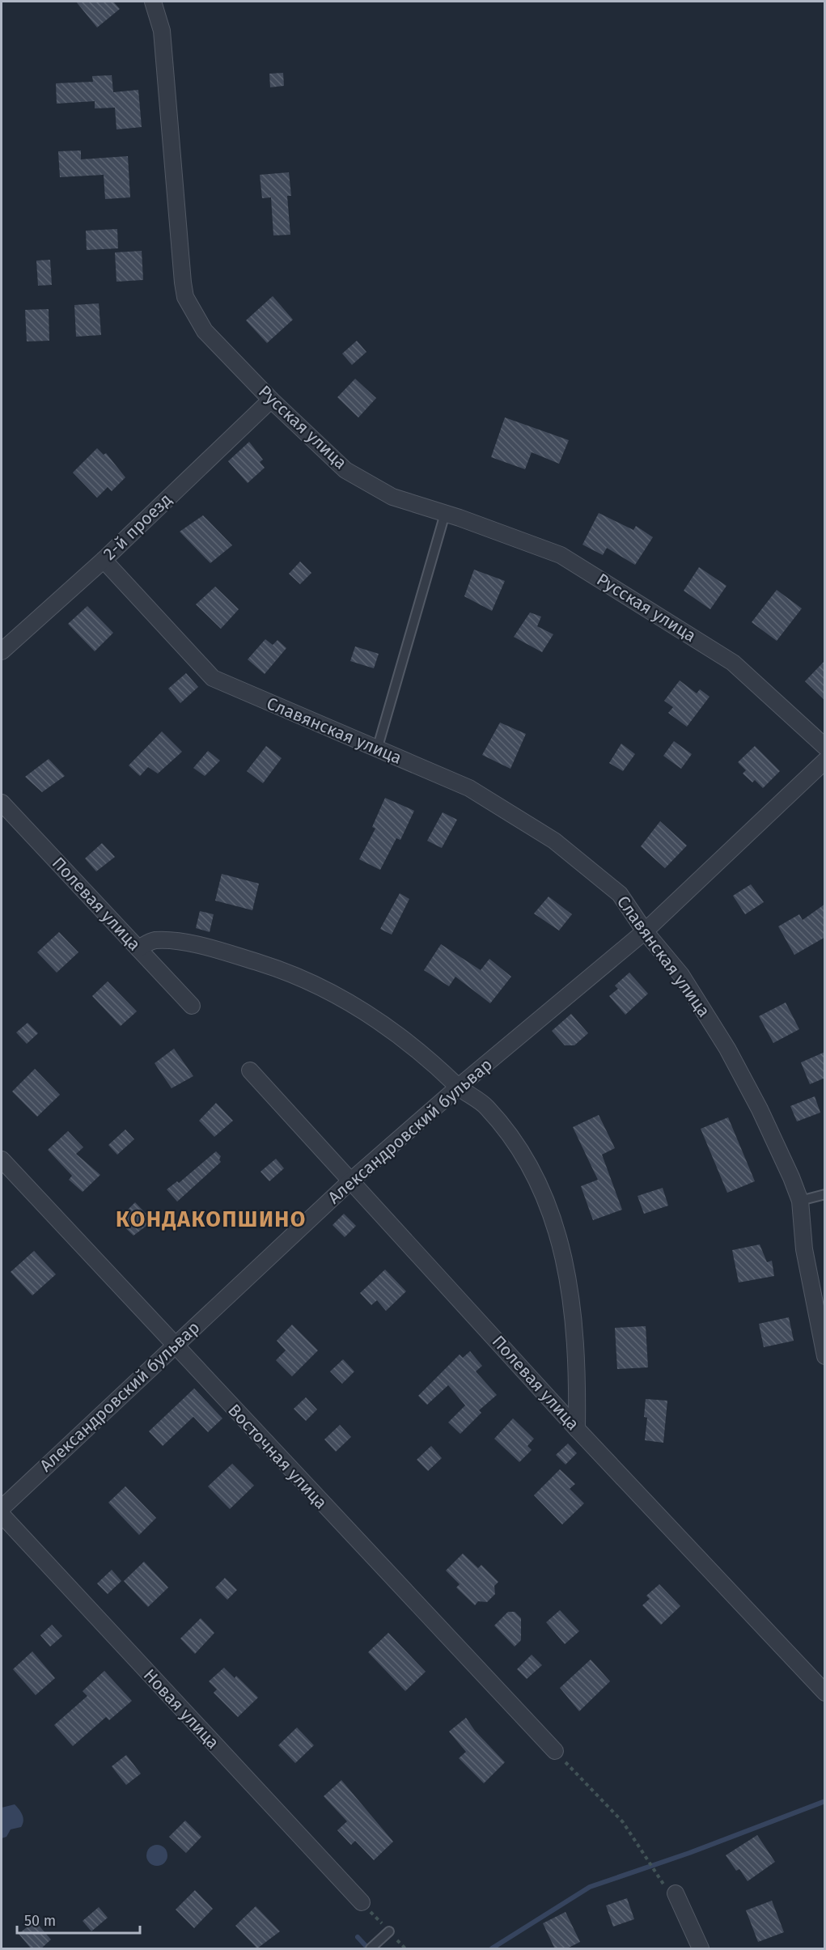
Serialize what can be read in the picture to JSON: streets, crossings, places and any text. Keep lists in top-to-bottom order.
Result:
{
  "streets": {
    "street": [
      "Русская улица",
      "2-й проезд",
      "Славянская улица",
      "Полевая улица",
      "Александровский бульвар",
      "Восточная улица",
      "Новая улица"
    ]
  },
  "crossings": [
    ["Русская улица", "2-й проезд"],
    ["2-й проезд", "Славянская улица"],
    ["Славянская улица", "Александровский бульвар"],
    ["Полевая улица", "Александровский бульвар"],
    ["Александровский бульвар", "Восточная улица"]
  ],
  "districts": ["КОНДАКОПШИНО"],
  "scale_bar": "50 m"
}
